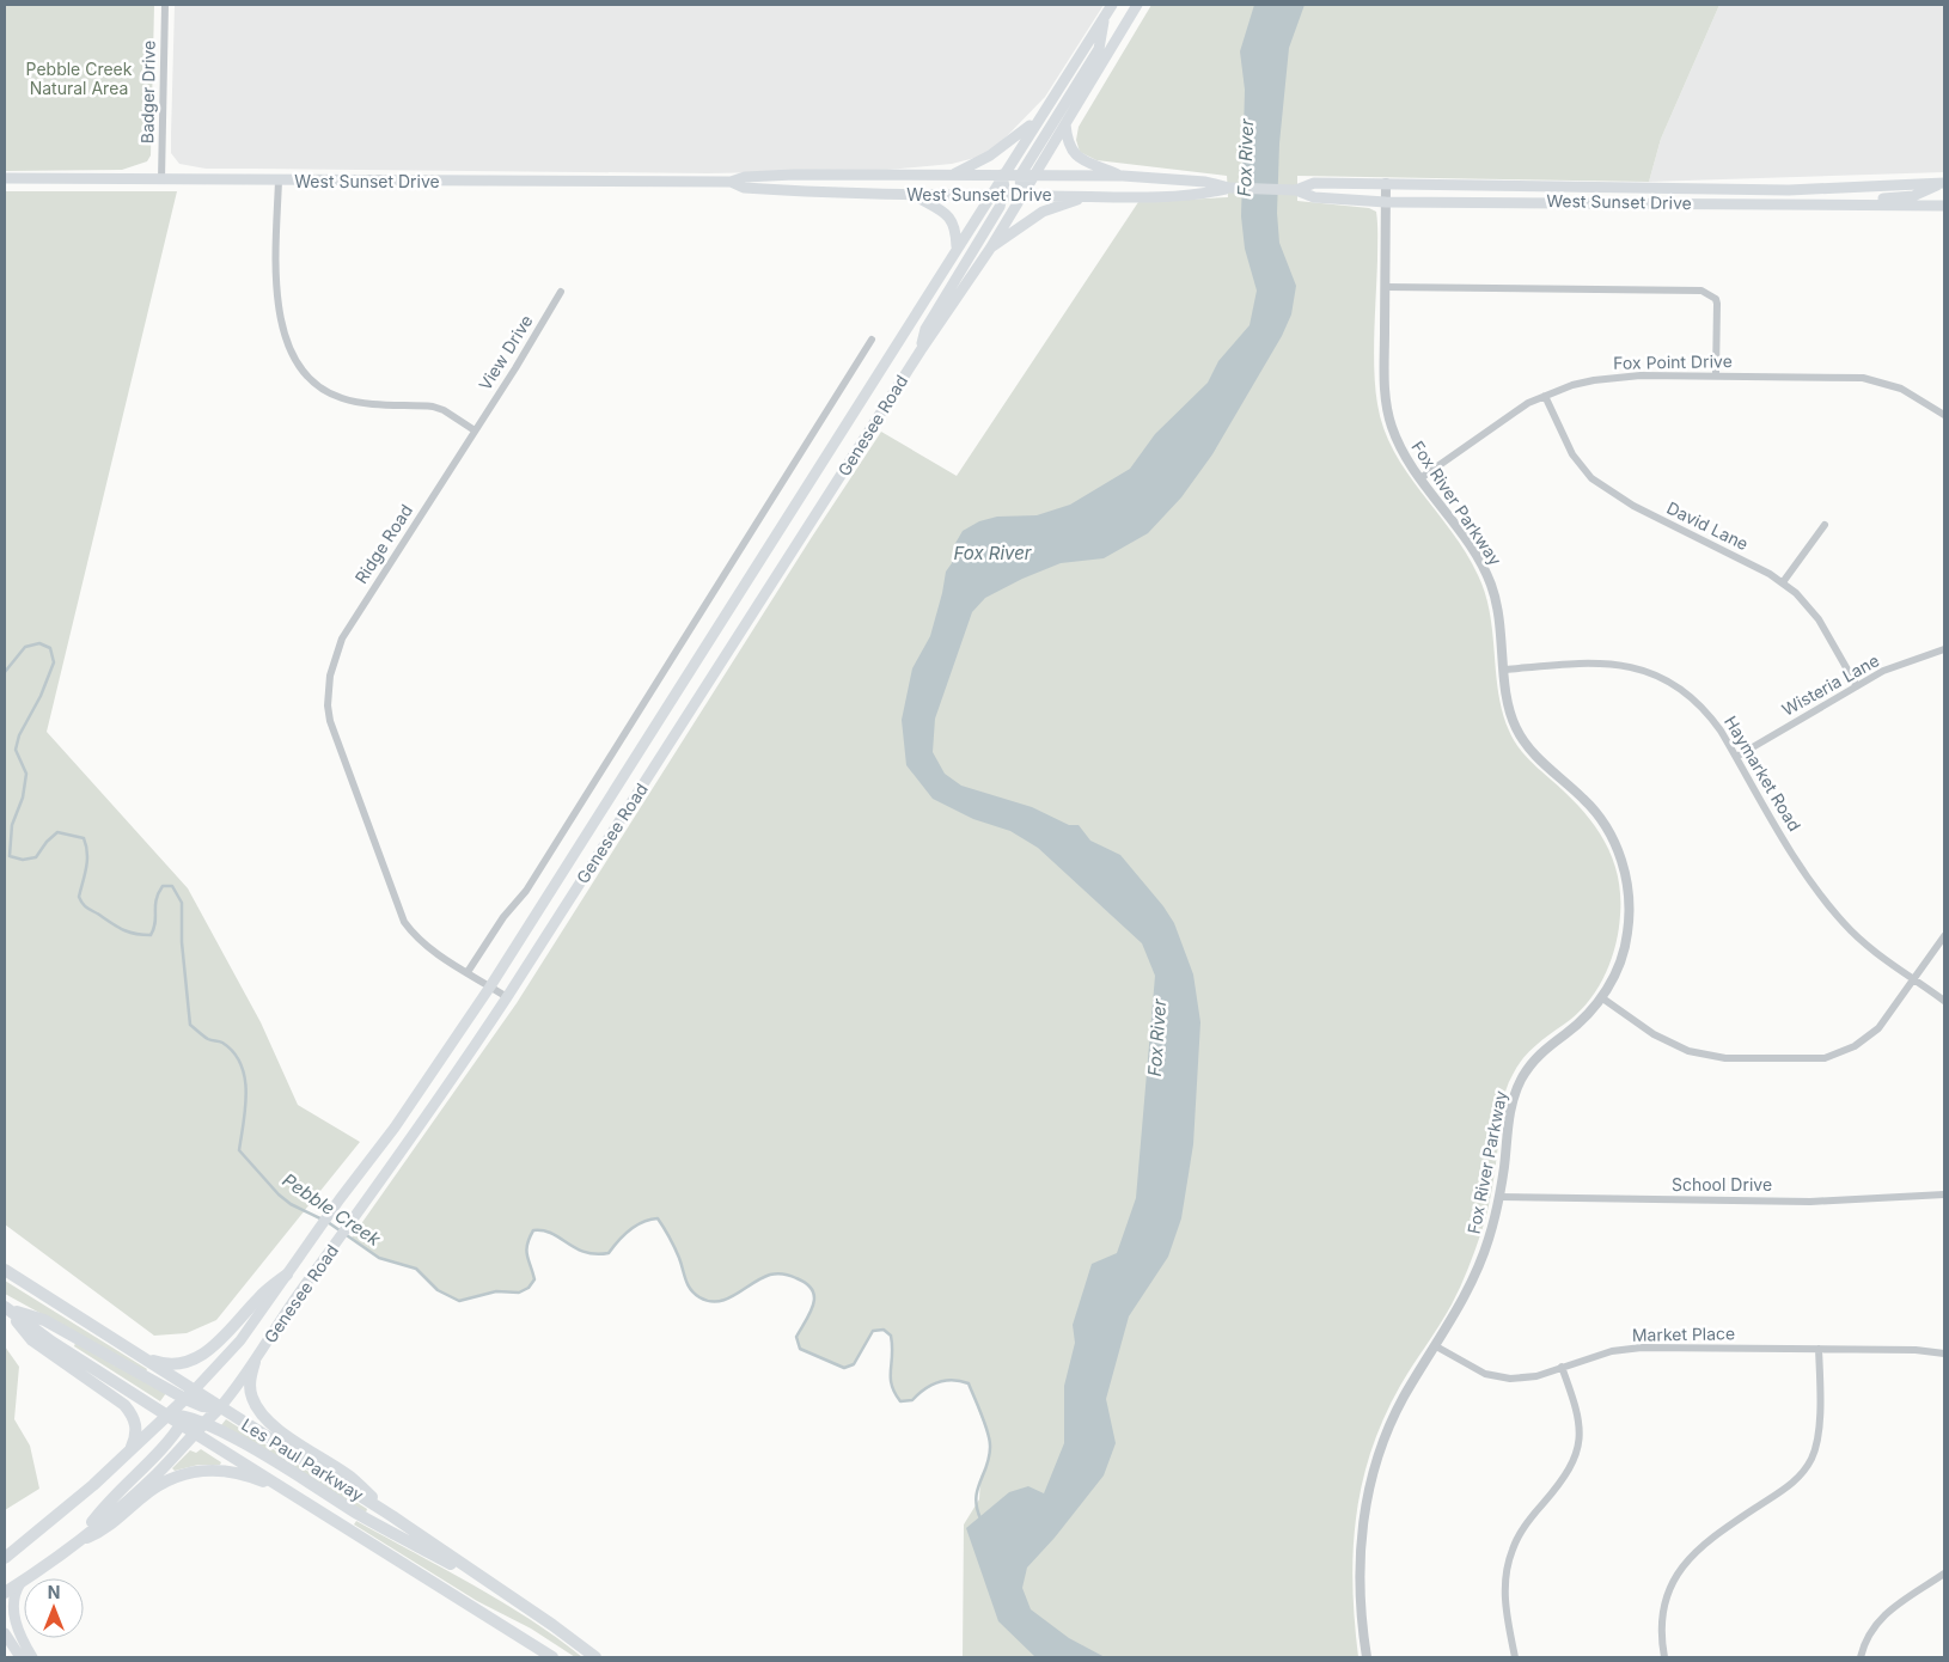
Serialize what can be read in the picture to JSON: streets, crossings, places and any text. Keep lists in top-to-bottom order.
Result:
{
  "streets": {
    "main road": ["West Sunset Drive", "Genesee Road", "Les Paul Parkway"],
    "street": [
      "Badger Drive",
      "View Drive",
      "Fox Point Drive",
      "Fox River Parkway",
      "David Lane",
      "Ridge Road",
      "Wisteria Lane",
      "Haymarket Road",
      "School Drive",
      "Market Place"
    ]
  },
  "crossings": [
    ["Badger Drive", "West Sunset Drive"],
    ["West Sunset Drive", "Genesee Road"],
    ["West Sunset Drive", "Fox River Parkway"],
    ["View Drive", "Ridge Road"],
    ["Fox Point Drive", "Fox River Parkway"],
    ["Fox Point Drive", "David Lane"],
    ["Genesee Road", "Ridge Road"],
    ["Genesee Road", "Les Paul Parkway"],
    ["Fox River Parkway", "Haymarket Road"],
    ["Fox River Parkway", "School Drive"],
    ["Fox River Parkway", "Market Place"],
    ["David Lane", "Wisteria Lane"],
    ["Wisteria Lane", "Haymarket Road"]
  ],
  "water": ["Fox River", "Pebble Creek"],
  "parks": ["Pebble Creek Natural Area"],
  "north": "top"
}
